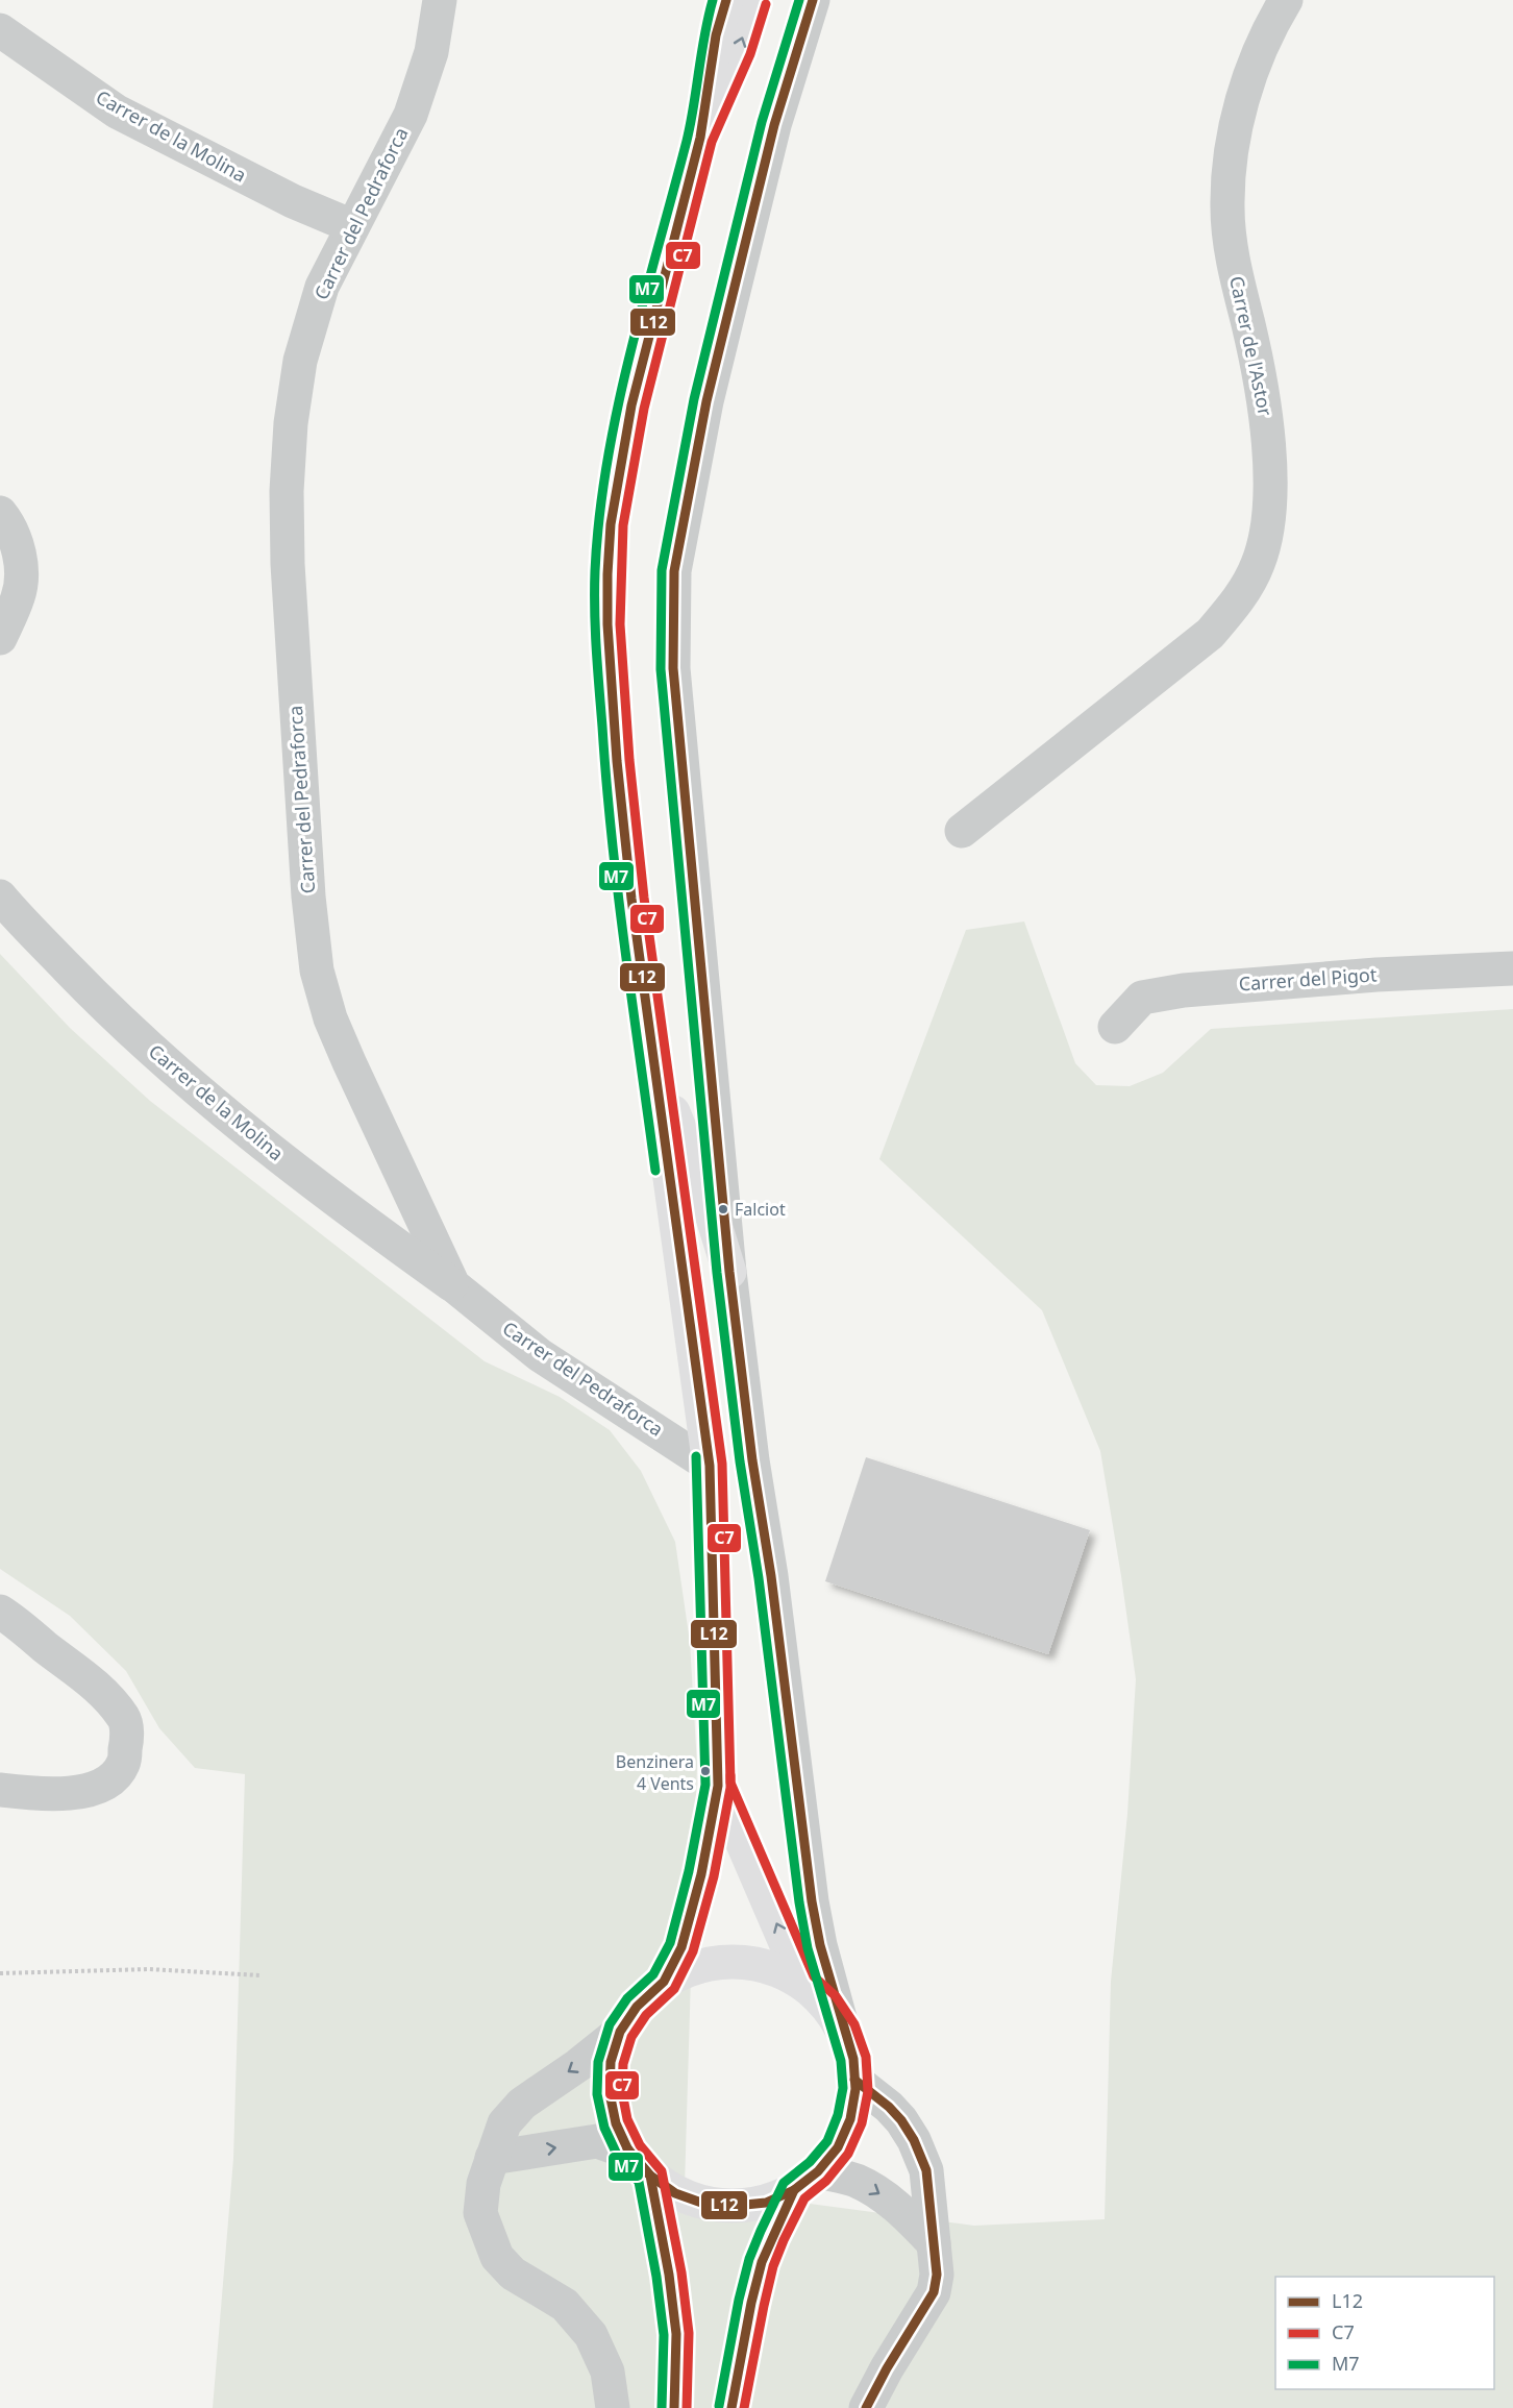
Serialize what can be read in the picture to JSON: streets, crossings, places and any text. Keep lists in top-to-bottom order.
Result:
{
  "streets": {
    "street": [
      "Carrer de la Molina",
      "Carrer del Pedraforca",
      "Carrer de l'Astor",
      "Carrer del Pigot"
    ]
  },
  "crossings": [
    ["Carrer de la Molina", "Carrer del Pedraforca"]
  ],
  "places": ["Falciot", "Benzinera 4 Vents"],
  "lines": ["transit line L12", "transit line M7", "transit line C7"],
  "legend": ["L12", "C7", "M7"]
}
